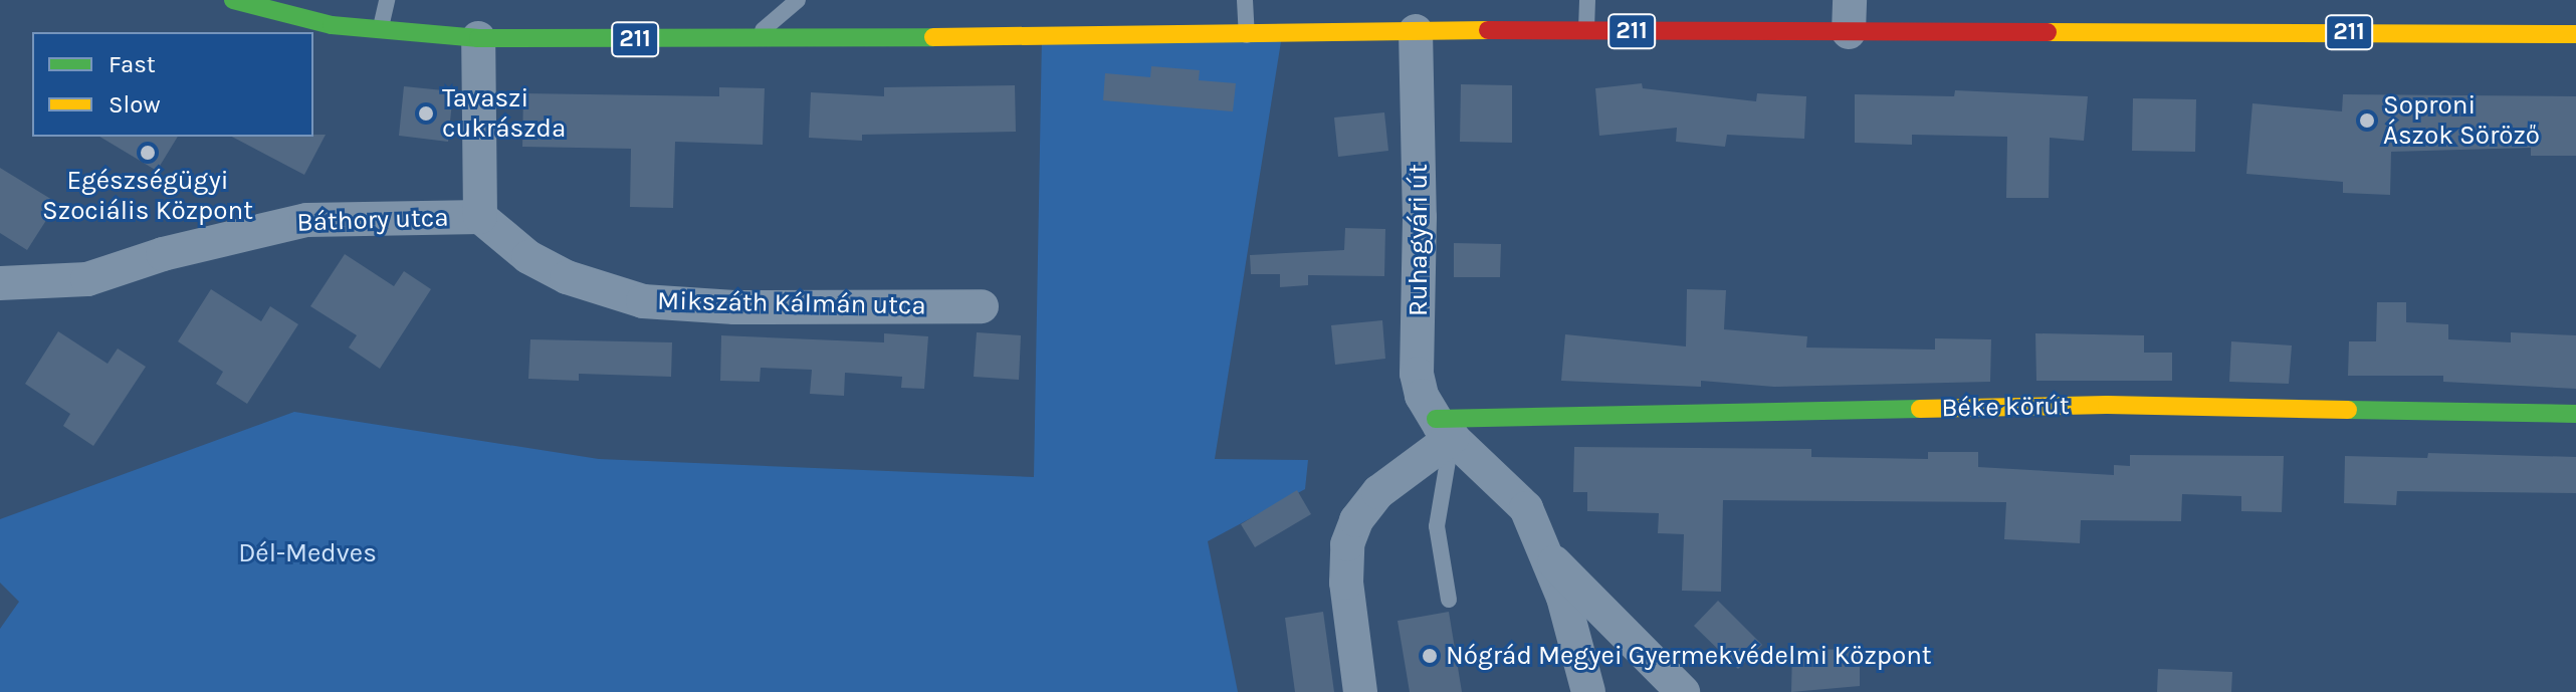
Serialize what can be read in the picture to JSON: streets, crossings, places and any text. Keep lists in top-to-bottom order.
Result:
{
  "streets": {
    "main road": ["211", "Béke körút"],
    "street": ["Báthory utca", "Ruhagyári út", "Mikszáth Kálmán utca"]
  },
  "crossings": [
    ["211", "Báthory utca"],
    ["211", "Ruhagyári út"],
    ["Báthory utca", "Mikszáth Kálmán utca"],
    ["Ruhagyári út", "Béke körút"]
  ],
  "parks": ["Dél-Medves"],
  "places": [
    "Tavaszi cukrászda",
    "Soproni Ászok Söröző",
    "Egészségügyi Szociális Központ",
    "Nógrád Megyei Gyermekvédelmi Központ"
  ],
  "legend": ["Fast", "Slow"]
}
